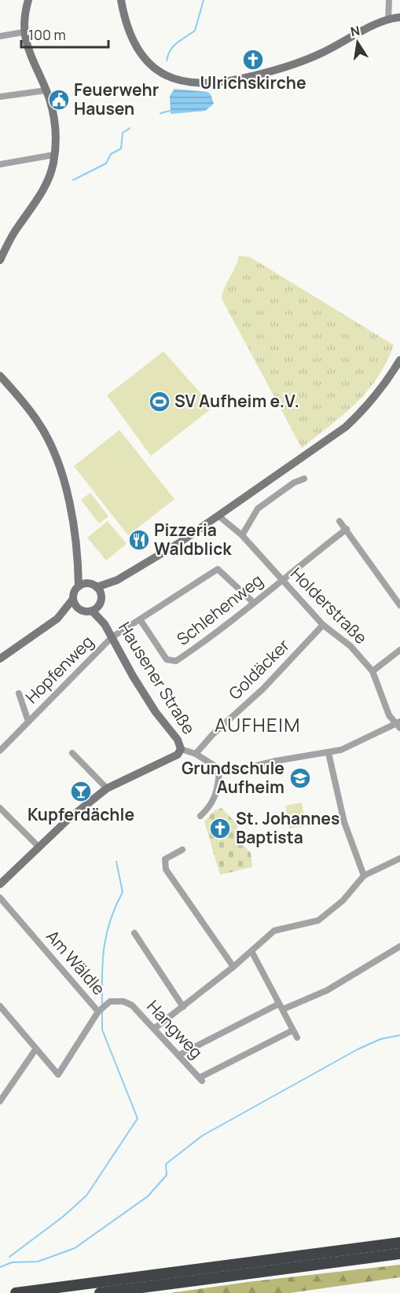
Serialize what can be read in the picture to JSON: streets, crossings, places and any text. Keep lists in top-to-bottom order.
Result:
{
  "streets": {
    "street": [
      "Holderstraße",
      "Schlehenweg",
      "Hopfenweg",
      "Goldäcker",
      "Hausener Straße",
      "Am Wäldle",
      "Hangweg"
    ]
  },
  "crossings": [
    ["Holderstraße", "Schlehenweg"],
    ["Holderstraße", "Goldäcker"],
    ["Schlehenweg", "Hopfenweg"],
    ["Hopfenweg", "Hausener Straße"],
    ["Am Wäldle", "Hangweg"]
  ],
  "districts": ["AUFHEIM"],
  "places": {
    "church": ["Ulrichskirche", "St. Johannes Baptista"],
    "public building": ["Feuerwehr Hausen"],
    "sports": ["SV Aufheim e.V."],
    "restaurant": ["Pizzeria Waldblick"],
    "school or university": ["Grundschule Aufheim"],
    "bar": ["Kupferdächle"]
  },
  "scale_bar": "100 m",
  "north": "top"
}
